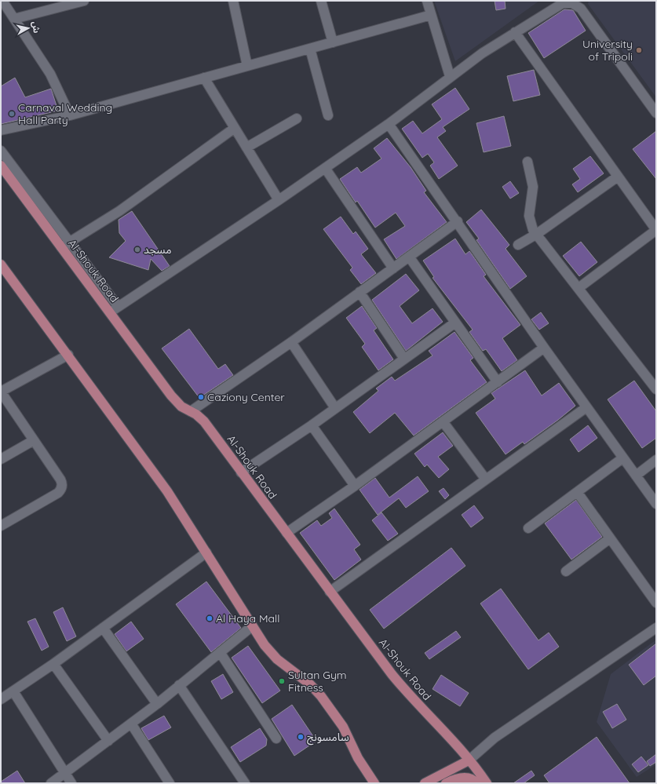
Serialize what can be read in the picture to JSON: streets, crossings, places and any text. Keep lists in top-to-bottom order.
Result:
{
  "streets": {
    "main road": ["Al-Shouk Road"]
  },
  "places": [
    "University of Tripoli",
    "Carnaval Wedding Hall Party",
    "مسجد",
    "Caziony Center",
    "Al Haya Mall",
    "Sultan Gym Fitness",
    "سامسونج"
  ],
  "north": "right"
}
